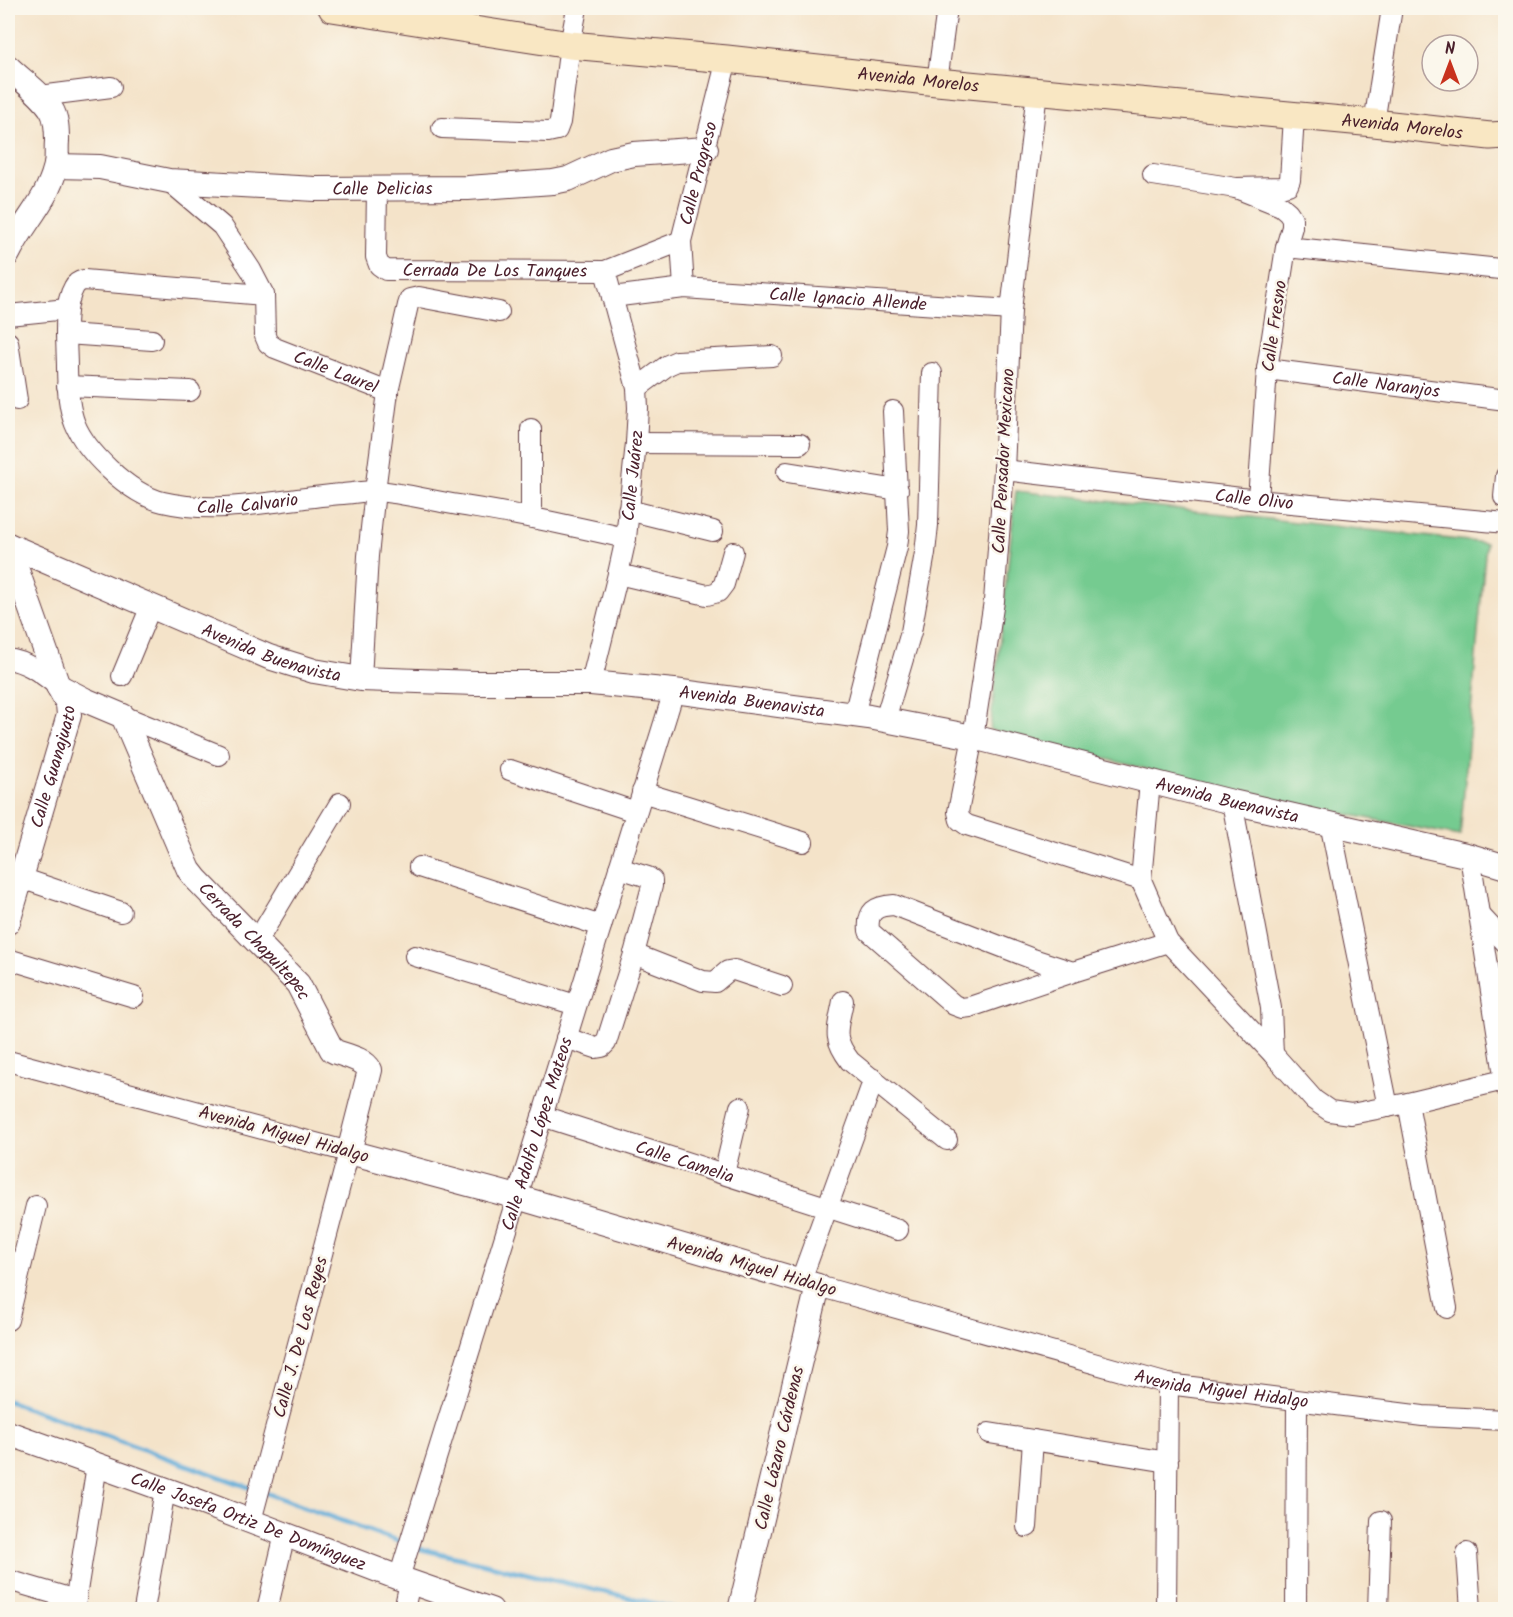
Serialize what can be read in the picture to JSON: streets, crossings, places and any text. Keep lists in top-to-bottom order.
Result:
{
  "streets": {
    "main road": ["Avenida Morelos"],
    "street": [
      "Calle Progreso",
      "Calle Delicias",
      "Cerrada De Los Tanques",
      "Calle Ignacio Allende",
      "Calle Fresno",
      "Calle Laurel",
      "Calle Naranjos",
      "Calle Pensador Mexicano",
      "Calle Juárez",
      "Calle Olivo",
      "Calle Calvario",
      "Avenida Buenavista",
      "Calle Guanajuato",
      "Cerrada Chapultepec",
      "Avenida Miguel Hidalgo",
      "Calle Adolfo López Mateos",
      "Calle Camelia",
      "Calle J. De Los Reyes",
      "Calle Lázaro Cárdenas",
      "Calle Josefa Ortiz De Domínguez"
    ]
  },
  "crossings": [
    ["Avenida Morelos", "Calle Progreso"],
    ["Avenida Morelos", "Calle Pensador Mexicano"],
    ["Calle Progreso", "Calle Delicias"],
    ["Calle Progreso", "Cerrada De Los Tanques"],
    ["Calle Progreso", "Calle Ignacio Allende"],
    ["Calle Delicias", "Cerrada De Los Tanques"],
    ["Calle Delicias", "Calle Laurel"],
    ["Cerrada De Los Tanques", "Calle Juárez"],
    ["Calle Ignacio Allende", "Calle Pensador Mexicano"],
    ["Calle Ignacio Allende", "Calle Juárez"],
    ["Calle Fresno", "Calle Naranjos"],
    ["Calle Fresno", "Calle Olivo"],
    ["Calle Laurel", "Calle Calvario"],
    ["Calle Laurel", "Avenida Buenavista"],
    ["Calle Pensador Mexicano", "Calle Olivo"],
    ["Calle Pensador Mexicano", "Avenida Buenavista"],
    ["Calle Juárez", "Calle Calvario"],
    ["Calle Juárez", "Avenida Buenavista"],
    ["Avenida Buenavista", "Calle Guanajuato"],
    ["Avenida Buenavista", "Calle Adolfo López Mateos"],
    ["Cerrada Chapultepec", "Avenida Miguel Hidalgo"],
    ["Cerrada Chapultepec", "Calle J. De Los Reyes"],
    ["Avenida Miguel Hidalgo", "Calle Adolfo López Mateos"],
    ["Avenida Miguel Hidalgo", "Calle J. De Los Reyes"],
    ["Avenida Miguel Hidalgo", "Calle Lázaro Cárdenas"],
    ["Calle Adolfo López Mateos", "Calle Camelia"],
    ["Calle Adolfo López Mateos", "Calle Josefa Ortiz De Domínguez"],
    ["Calle J. De Los Reyes", "Calle Josefa Ortiz De Domínguez"]
  ],
  "north": "top"
}
